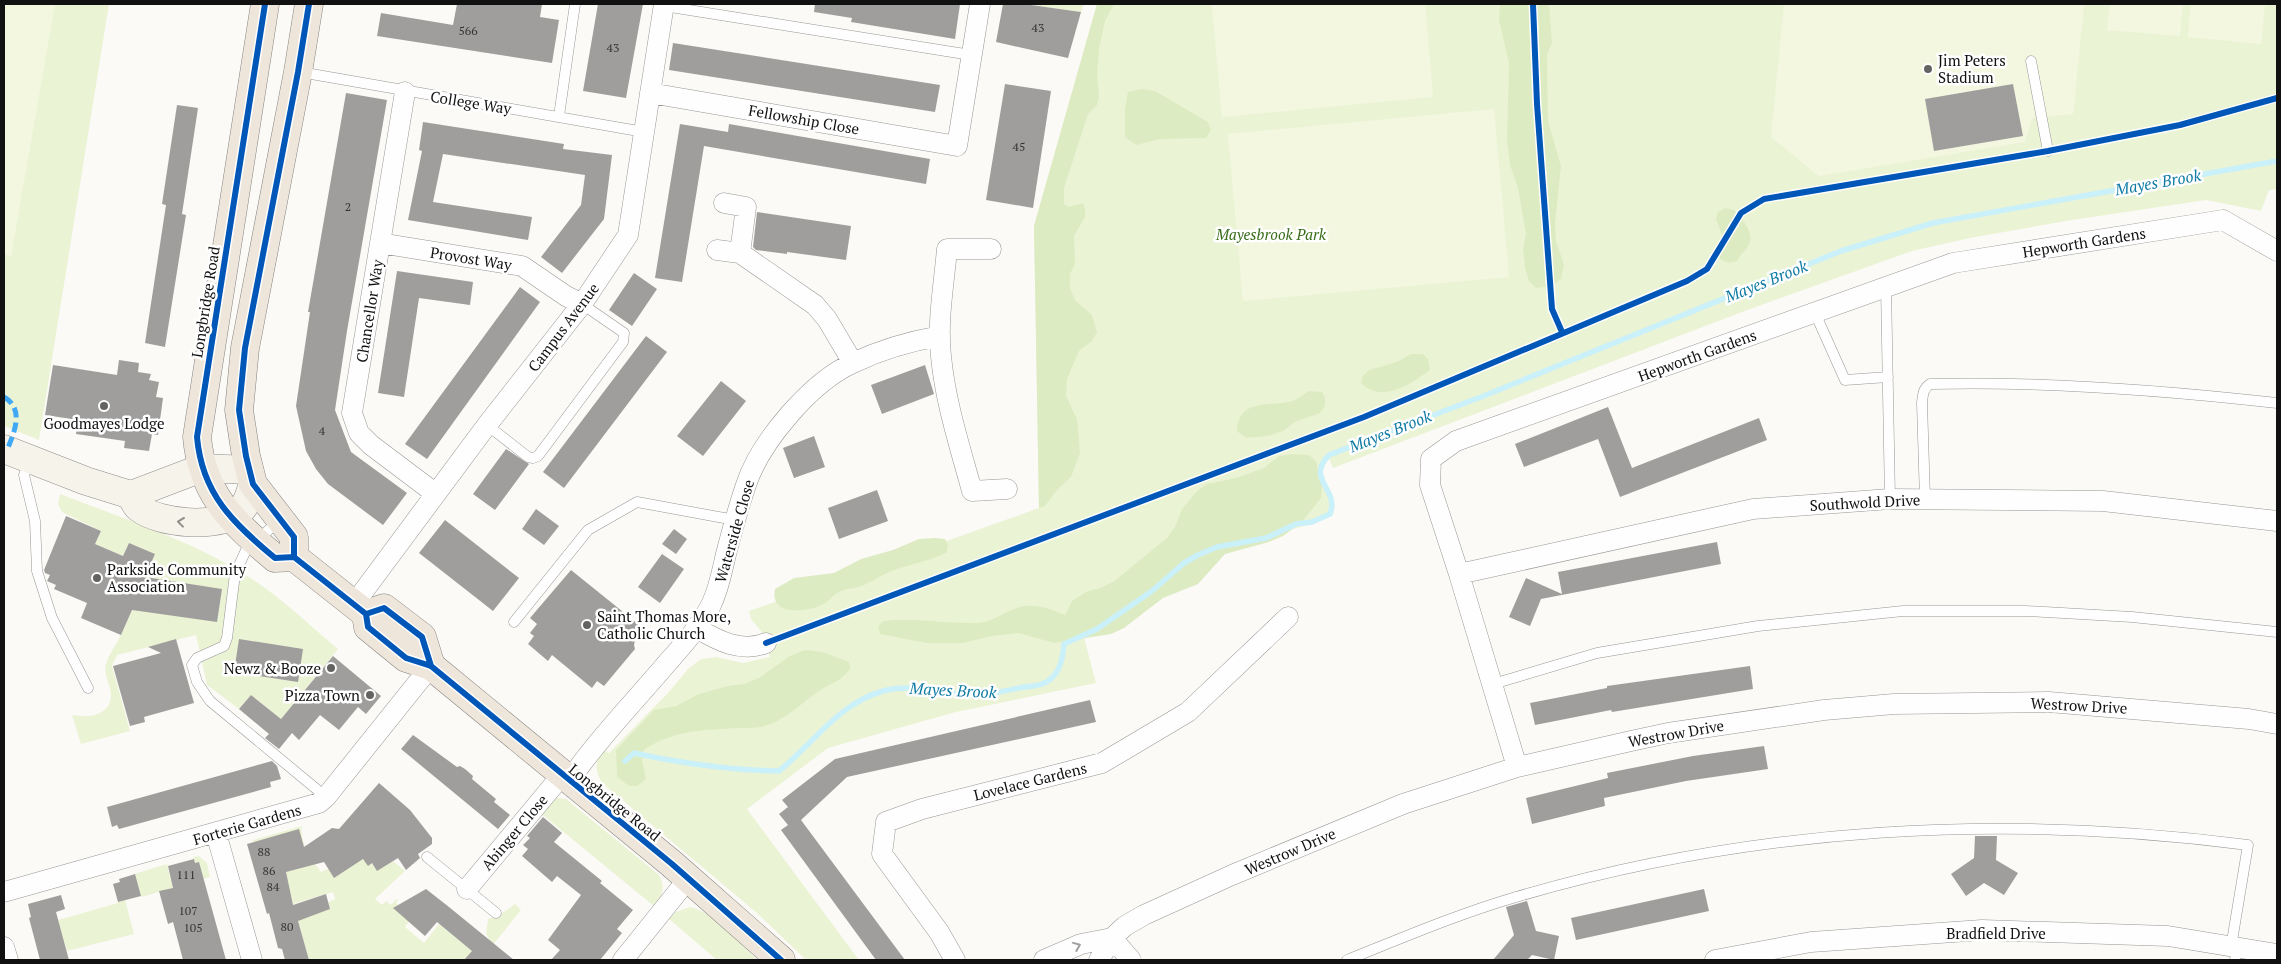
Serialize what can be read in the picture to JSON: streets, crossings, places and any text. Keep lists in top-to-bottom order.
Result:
{
  "streets": {
    "main road": ["Longbridge Road"],
    "street": [
      "Fellowship Close",
      "Hepworth Gardens",
      "Provost Way",
      "Chancellor Way",
      "Campus Avenue",
      "Southwold Drive",
      "Waterside Close",
      "Westrow Drive",
      "Lovelace Gardens",
      "Forterie Gardens",
      "Abinger Close",
      "Bradfield Drive"
    ],
    "lane": ["College Way"]
  },
  "crossings": [
    ["College Way", "Chancellor Way"],
    ["College Way", "Campus Avenue"],
    ["Fellowship Close", "Campus Avenue"],
    ["Hepworth Gardens", "Southwold Drive"],
    ["Hepworth Gardens", "Westrow Drive"],
    ["Provost Way", "Chancellor Way"],
    ["Provost Way", "Campus Avenue"],
    ["Longbridge Road", "Campus Avenue"],
    ["Longbridge Road", "Waterside Close"],
    ["Longbridge Road", "Forterie Gardens"],
    ["Longbridge Road", "Abinger Close"],
    ["Chancellor Way", "Campus Avenue"],
    ["Waterside Close", "Abinger Close"]
  ],
  "water": ["Mayes Brook"],
  "parks": ["Mayesbrook Park"],
  "places": [
    "Jim Peters Stadium",
    "Goodmayes Lodge",
    "Parkside Community Association",
    "Saint Thomas More, Catholic Church",
    "Newz & Booze",
    "Pizza Town"
  ],
  "house_numbers": [
    "43",
    "566",
    "43",
    "45",
    "2",
    "4",
    "88",
    "86",
    "111",
    "84",
    "107",
    "80",
    "105"
  ]
}
